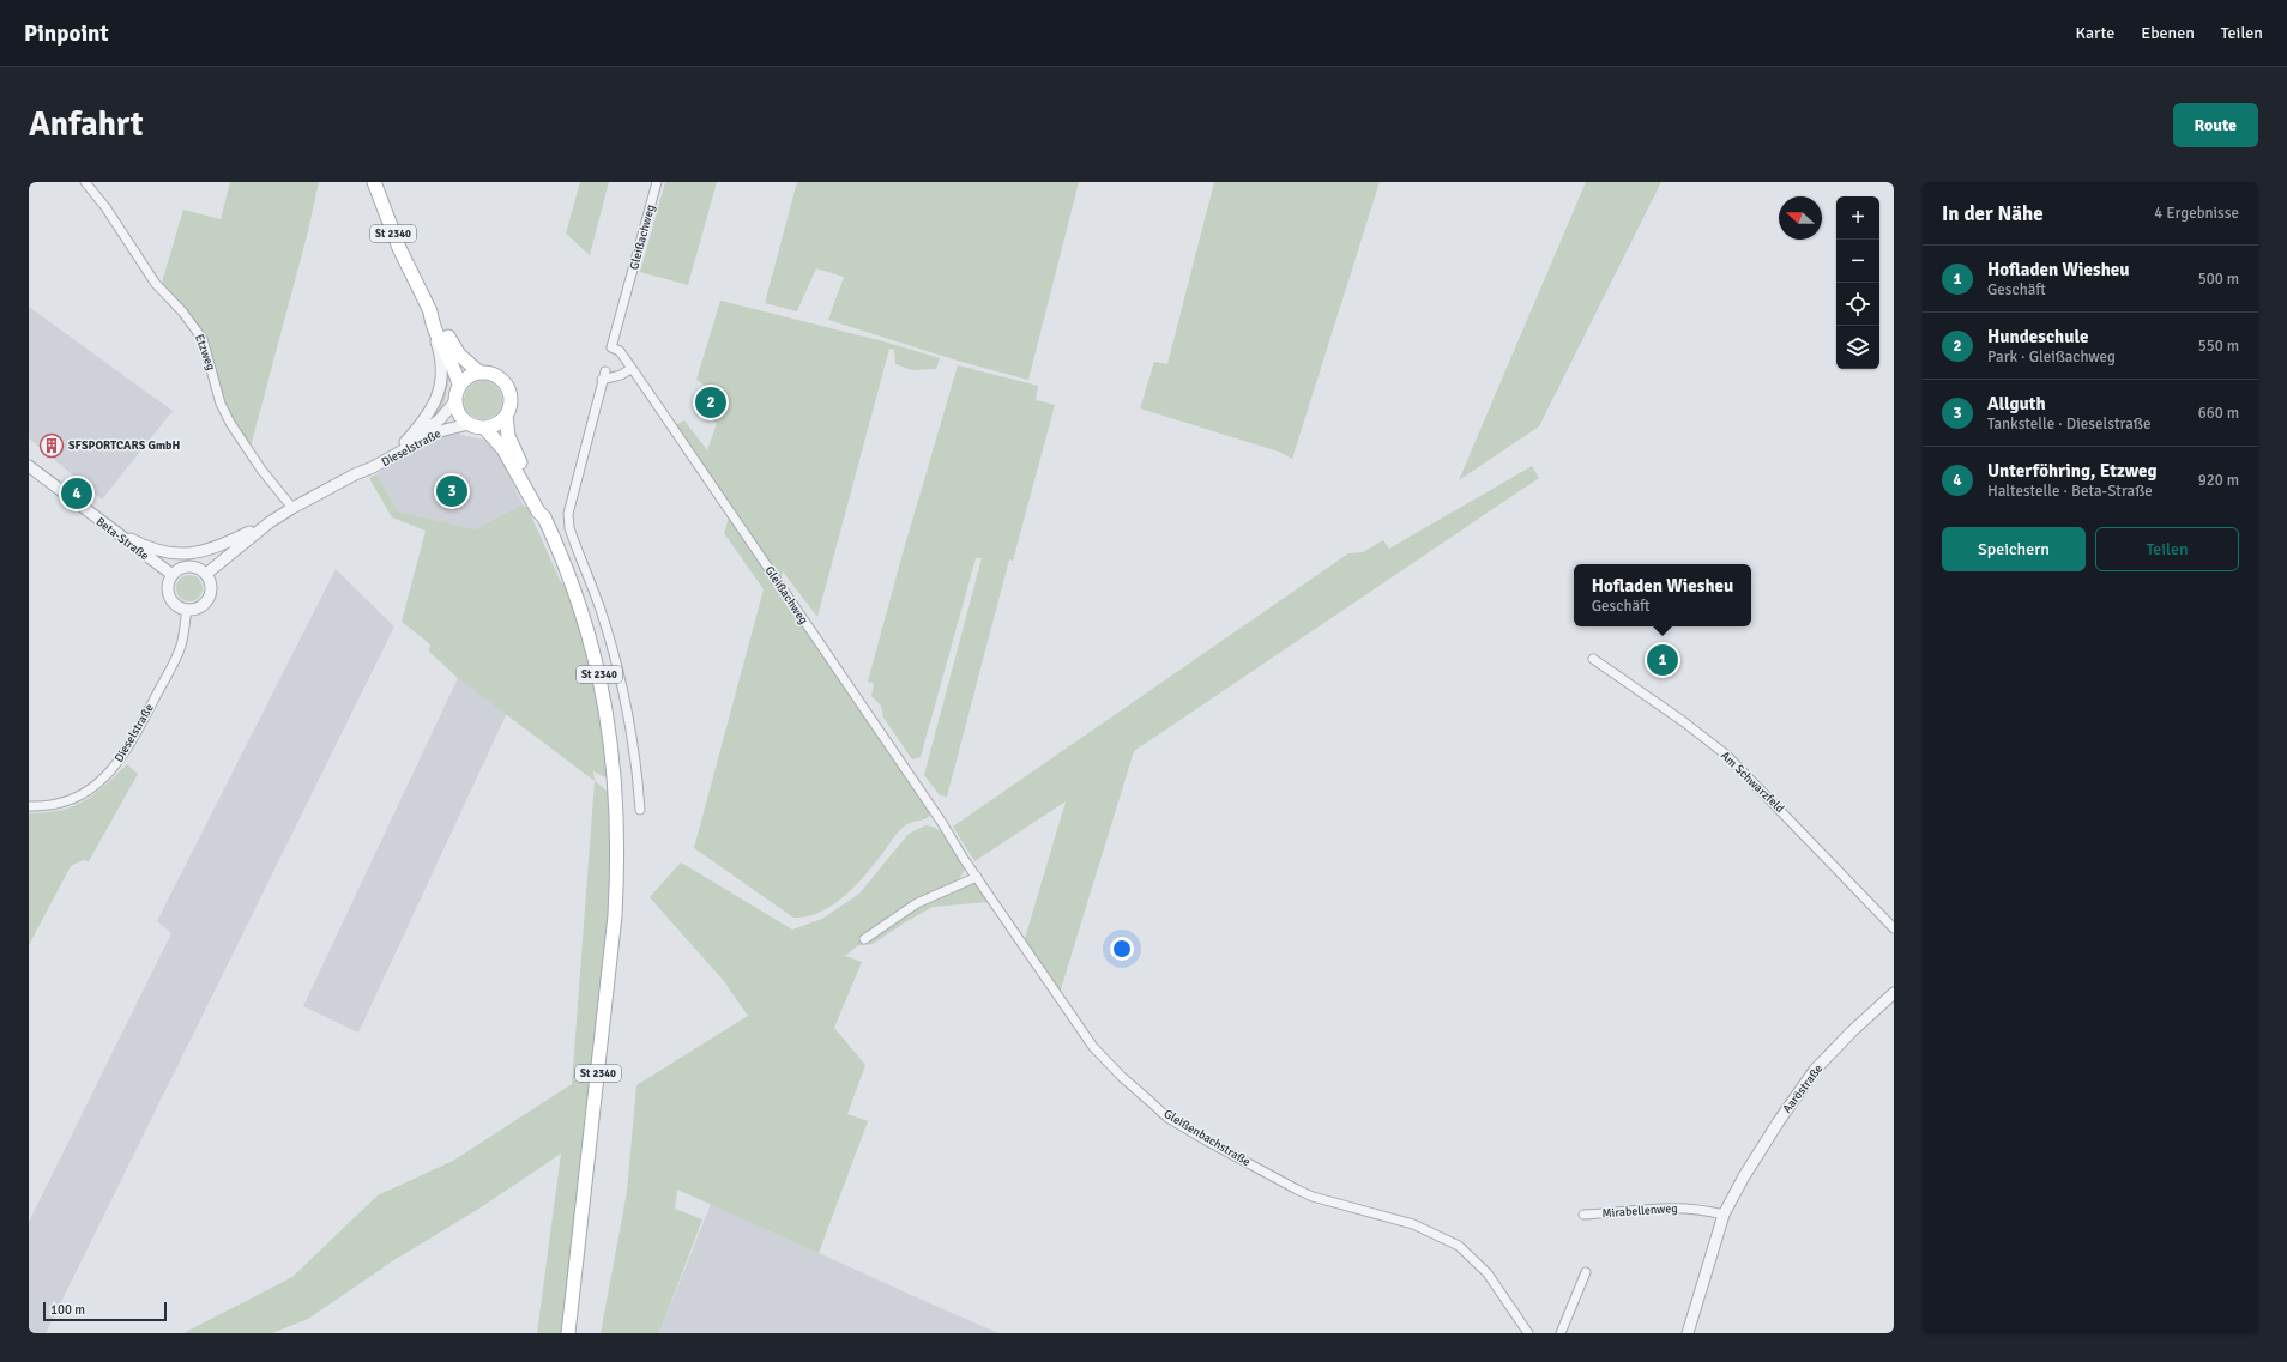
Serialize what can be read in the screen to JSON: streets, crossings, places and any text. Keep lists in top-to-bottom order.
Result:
{
  "streets": {
    "main road": ["St 2340"],
    "street": [
      "Gleißachweg",
      "Etzweg",
      "Dieselstraße",
      "Beta-Straße",
      "Am Schwarzfeld",
      "Aaröstraße",
      "Gleißenbachstraße",
      "Mirabellenweg"
    ]
  },
  "crossings": [
    ["St 2340", "Dieselstraße"],
    ["Gleißachweg", "Gleißenbachstraße"],
    ["Etzweg", "Dieselstraße"],
    ["Dieselstraße", "Beta-Straße"],
    ["Aaröstraße", "Mirabellenweg"]
  ],
  "places": {
    "building": ["SFSPORTCARS GmbH"]
  },
  "scale_bar": "100 m",
  "north": "left",
  "page": {
    "header": "Pinpoint",
    "nav": ["Karte", "Ebenen", "Teilen"],
    "buttons": [
      "Route",
      ["Speichern", "Teilen"]
    ],
    "title": "Anfahrt",
    "heading": ["In der Nähe", "4 Ergebnisse"],
    "map_buttons": ["+", "−"],
    "list": [
      {
        "mark": "1",
        "name": "Hofladen Wiesheu",
        "note": "Geschäft",
        "value": "500 m"
      },
      {
        "mark": "2",
        "name": "Hundeschule",
        "note": "Park · Gleißachweg",
        "value": "550 m"
      },
      {
        "mark": "3",
        "name": "Allguth",
        "note": "Tankstelle · Dieselstraße",
        "value": "660 m"
      },
      {
        "mark": "4",
        "name": "Unterföhring, Etzweg",
        "note": "Haltestelle · Beta-Straße",
        "value": "920 m"
      }
    ],
    "pins": [
      "2",
      "3",
      "4",
      "1"
    ],
    "popup": ["Hofladen Wiesheu", "Geschäft"],
    "scale": "100 m"
  }
}
